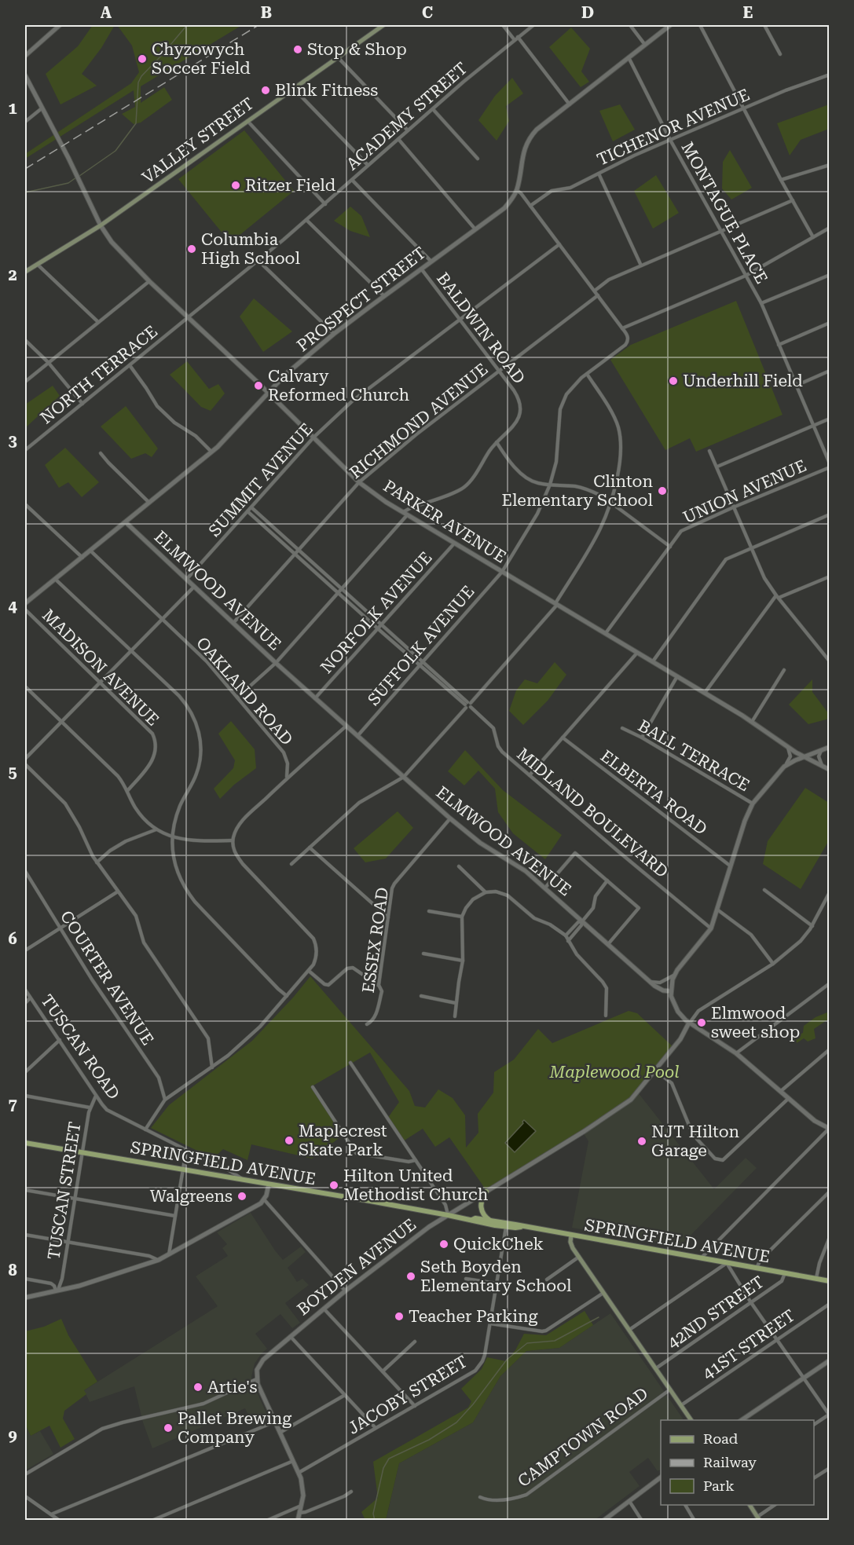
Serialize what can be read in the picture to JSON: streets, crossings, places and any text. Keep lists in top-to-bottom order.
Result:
{
  "streets": {
    "main road": ["VALLEY STREET", "SPRINGFIELD AVENUE"],
    "street": [
      "ACADEMY STREET",
      "TICHENOR AVENUE",
      "MONTAGUE PLACE",
      "PROSPECT STREET",
      "BALDWIN ROAD",
      "NORTH TERRACE",
      "RICHMOND AVENUE",
      "SUMMIT AVENUE",
      "UNION AVENUE",
      "PARKER AVENUE",
      "ELMWOOD AVENUE",
      "NORFOLK AVENUE",
      "SUFFOLK AVENUE",
      "MADISON AVENUE",
      "OAKLAND ROAD",
      "BALL TERRACE",
      "ELBERTA ROAD",
      "MIDLAND BOULEVARD",
      "ESSEX ROAD",
      "COURTER AVENUE",
      "TUSCAN ROAD",
      "TUSCAN STREET",
      "BOYDEN AVENUE",
      "42ND STREET",
      "41ST STREET",
      "JACOBY STREET",
      "CAMPTOWN ROAD"
    ]
  },
  "crossings": [
    ["ACADEMY STREET", "NORTH TERRACE"],
    ["ACADEMY STREET", "PARKER AVENUE"],
    ["TICHENOR AVENUE", "MONTAGUE PLACE"],
    ["VALLEY STREET", "PARKER AVENUE"],
    ["MONTAGUE PLACE", "PROSPECT STREET"],
    ["PROSPECT STREET", "BALDWIN ROAD"],
    ["PROSPECT STREET", "PARKER AVENUE"],
    ["PROSPECT STREET", "ELMWOOD AVENUE"],
    ["PROSPECT STREET", "OAKLAND ROAD"],
    ["BALDWIN ROAD", "RICHMOND AVENUE"],
    ["BALDWIN ROAD", "SUMMIT AVENUE"],
    ["BALDWIN ROAD", "PARKER AVENUE"],
    ["NORTH TERRACE", "PARKER AVENUE"],
    ["RICHMOND AVENUE", "PARKER AVENUE"],
    ["RICHMOND AVENUE", "ELMWOOD AVENUE"],
    ["RICHMOND AVENUE", "MIDLAND BOULEVARD"],
    ["SUMMIT AVENUE", "PARKER AVENUE"],
    ["SUMMIT AVENUE", "ELMWOOD AVENUE"],
    ["SUMMIT AVENUE", "MIDLAND BOULEVARD"],
    ["UNION AVENUE", "PARKER AVENUE"],
    ["PARKER AVENUE", "NORFOLK AVENUE"],
    ["PARKER AVENUE", "SUFFOLK AVENUE"],
    ["ELMWOOD AVENUE", "NORFOLK AVENUE"],
    ["ELMWOOD AVENUE", "SUFFOLK AVENUE"],
    ["ELMWOOD AVENUE", "ESSEX ROAD"],
    ["NORFOLK AVENUE", "MIDLAND BOULEVARD"],
    ["SUFFOLK AVENUE", "MIDLAND BOULEVARD"],
    ["TUSCAN ROAD", "SPRINGFIELD AVENUE"],
    ["TUSCAN ROAD", "TUSCAN STREET"],
    ["SPRINGFIELD AVENUE", "TUSCAN STREET"],
    ["SPRINGFIELD AVENUE", "BOYDEN AVENUE"],
    ["SPRINGFIELD AVENUE", "42ND STREET"],
    ["SPRINGFIELD AVENUE", "JACOBY STREET"]
  ],
  "parks": ["Maplewood Pool"],
  "places": [
    "Stop & Shop",
    "Chyzowych Soccer Field",
    "Blink Fitness",
    "Ritzer Field",
    "Columbia High School",
    "Underhill Field",
    "Calvary Reformed Church",
    "Clinton Elementary School",
    "Elmwood sweet shop",
    "Maplecrest Skate Park",
    "NJT Hilton Garage",
    "Hilton United Methodist Church",
    "Walgreens",
    "QuickChek",
    "Seth Boyden Elementary School",
    "Teacher Parking",
    "Artie's",
    "Pallet Brewing Company"
  ],
  "legend": ["Road", "Railway", "Park"],
  "grid": {
    "columns": [
      "A",
      "B",
      "C",
      "D",
      "E"
    ],
    "rows": [
      "1",
      "2",
      "3",
      "4",
      "5",
      "6",
      "7",
      "8",
      "9"
    ]
  }
}
